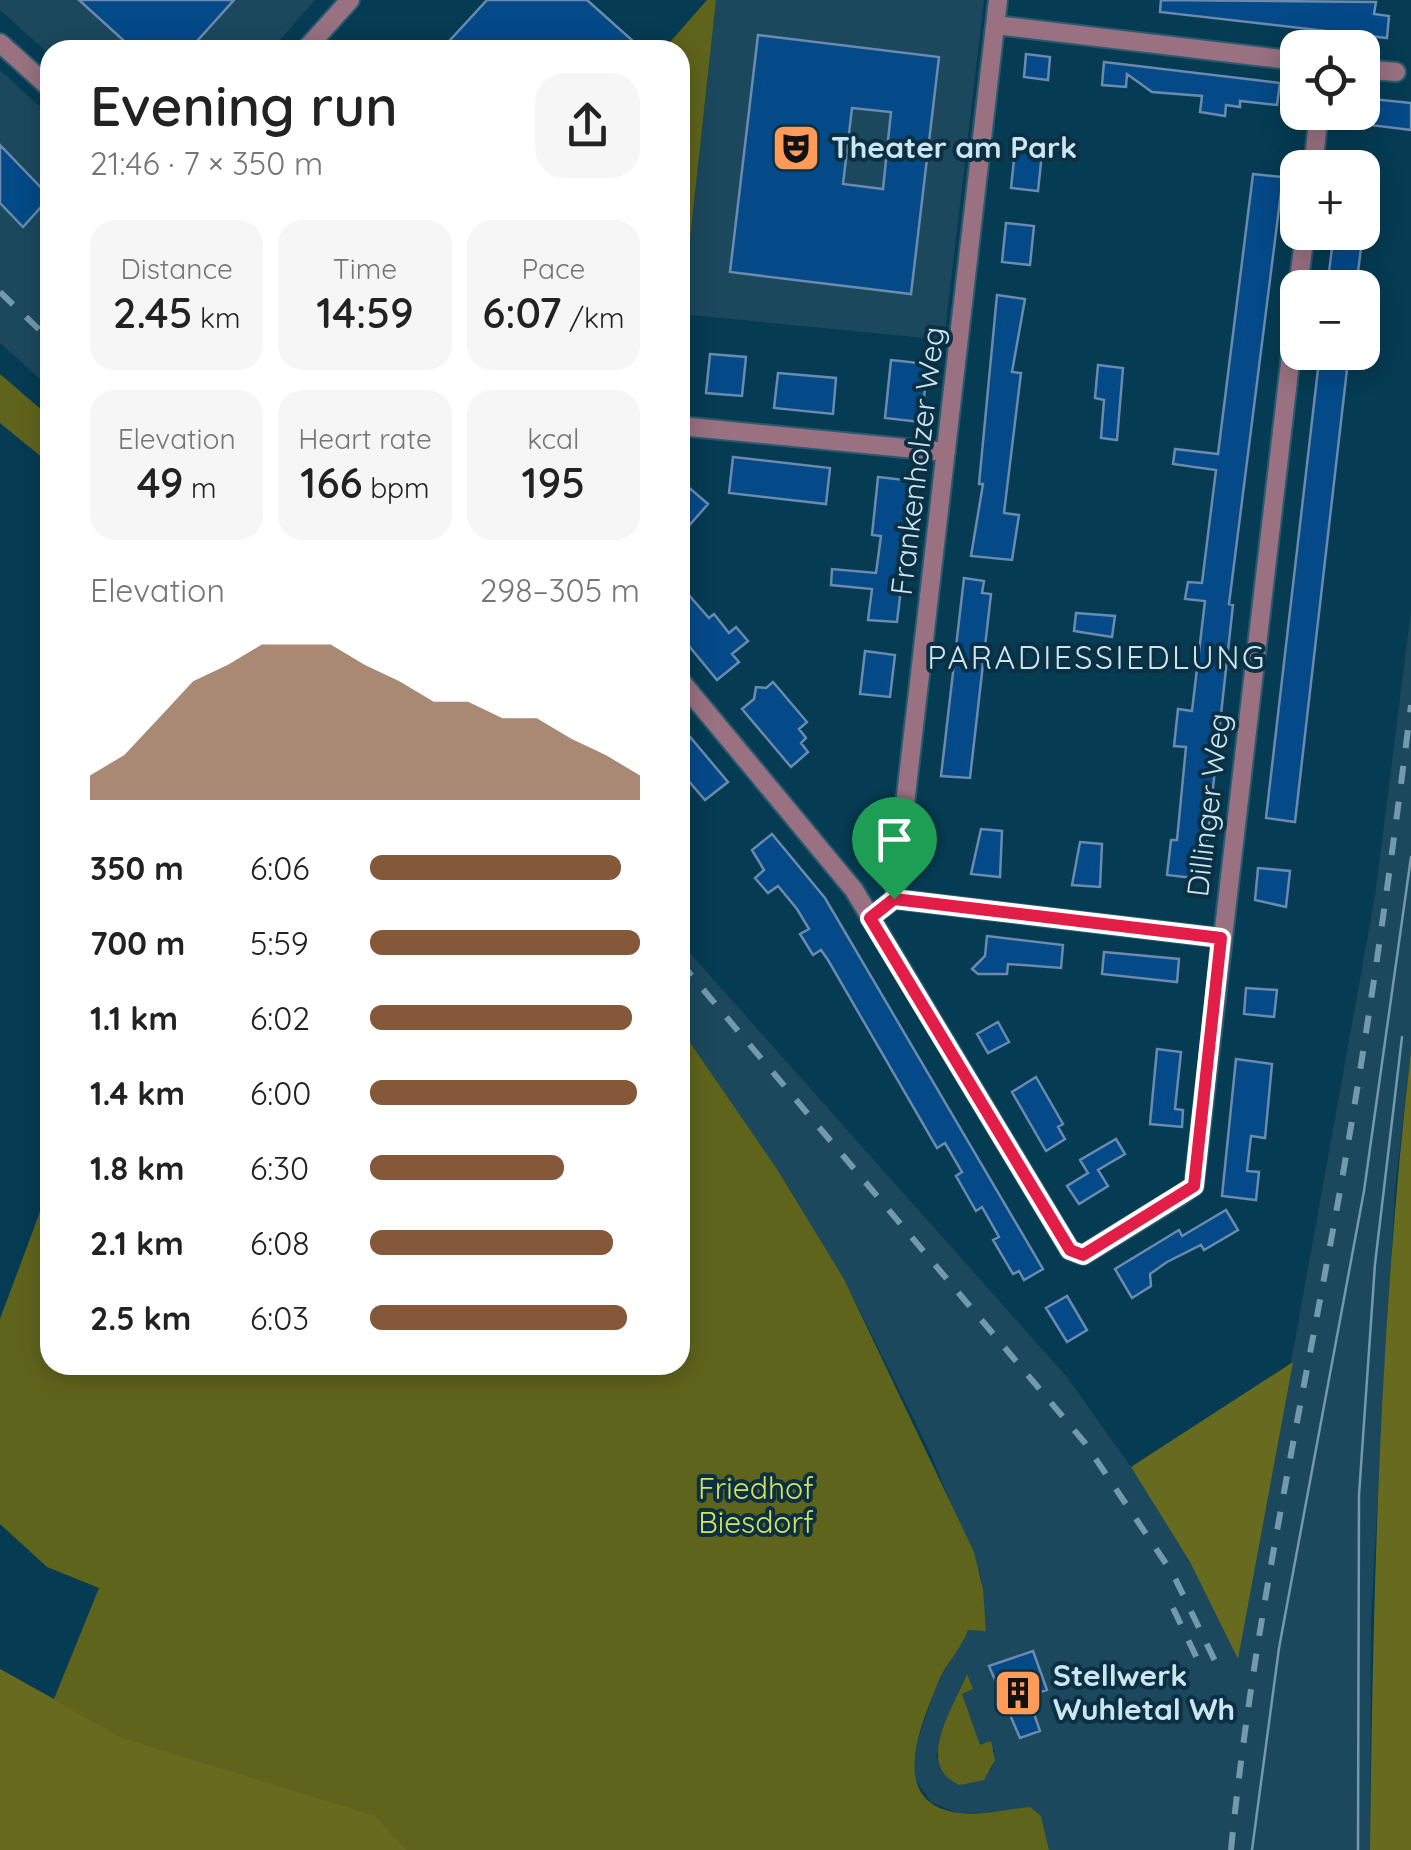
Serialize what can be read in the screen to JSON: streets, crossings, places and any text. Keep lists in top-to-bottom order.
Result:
{
  "streets": {
    "street": ["Frankenholzer Weg", "Dillinger Weg"]
  },
  "districts": ["PARADIESSIEDLUNG"],
  "parks": ["Friedhof Biesdorf"],
  "places": {
    "theatre": ["Theater am Park"],
    "building": ["Stellwerk Wuhletal Wh"]
  },
  "page": {
    "map_buttons": ["+", "−"],
    "heading": ["Evening run", "21:46 · 7 × 350 m"],
    "stats": [
      ["Distance", "2.45 km"],
      ["Time", "14:59"],
      ["Pace", "6:07 /km"],
      ["Elevation", "49 m"],
      ["Heart rate", "166 bpm"],
      ["kcal", "195"]
    ],
    "chart": ["Elevation", "298–305 m"],
    "list": [
      {
        "name": "350 m",
        "note": "6:06"
      },
      {
        "name": "700 m",
        "note": "5:59"
      },
      {
        "name": "1.1 km",
        "note": "6:02"
      },
      {
        "name": "1.4 km",
        "note": "6:00"
      },
      {
        "name": "1.8 km",
        "note": "6:30"
      },
      {
        "name": "2.1 km",
        "note": "6:08"
      },
      {
        "name": "2.5 km",
        "note": "6:03"
      }
    ]
  }
}
